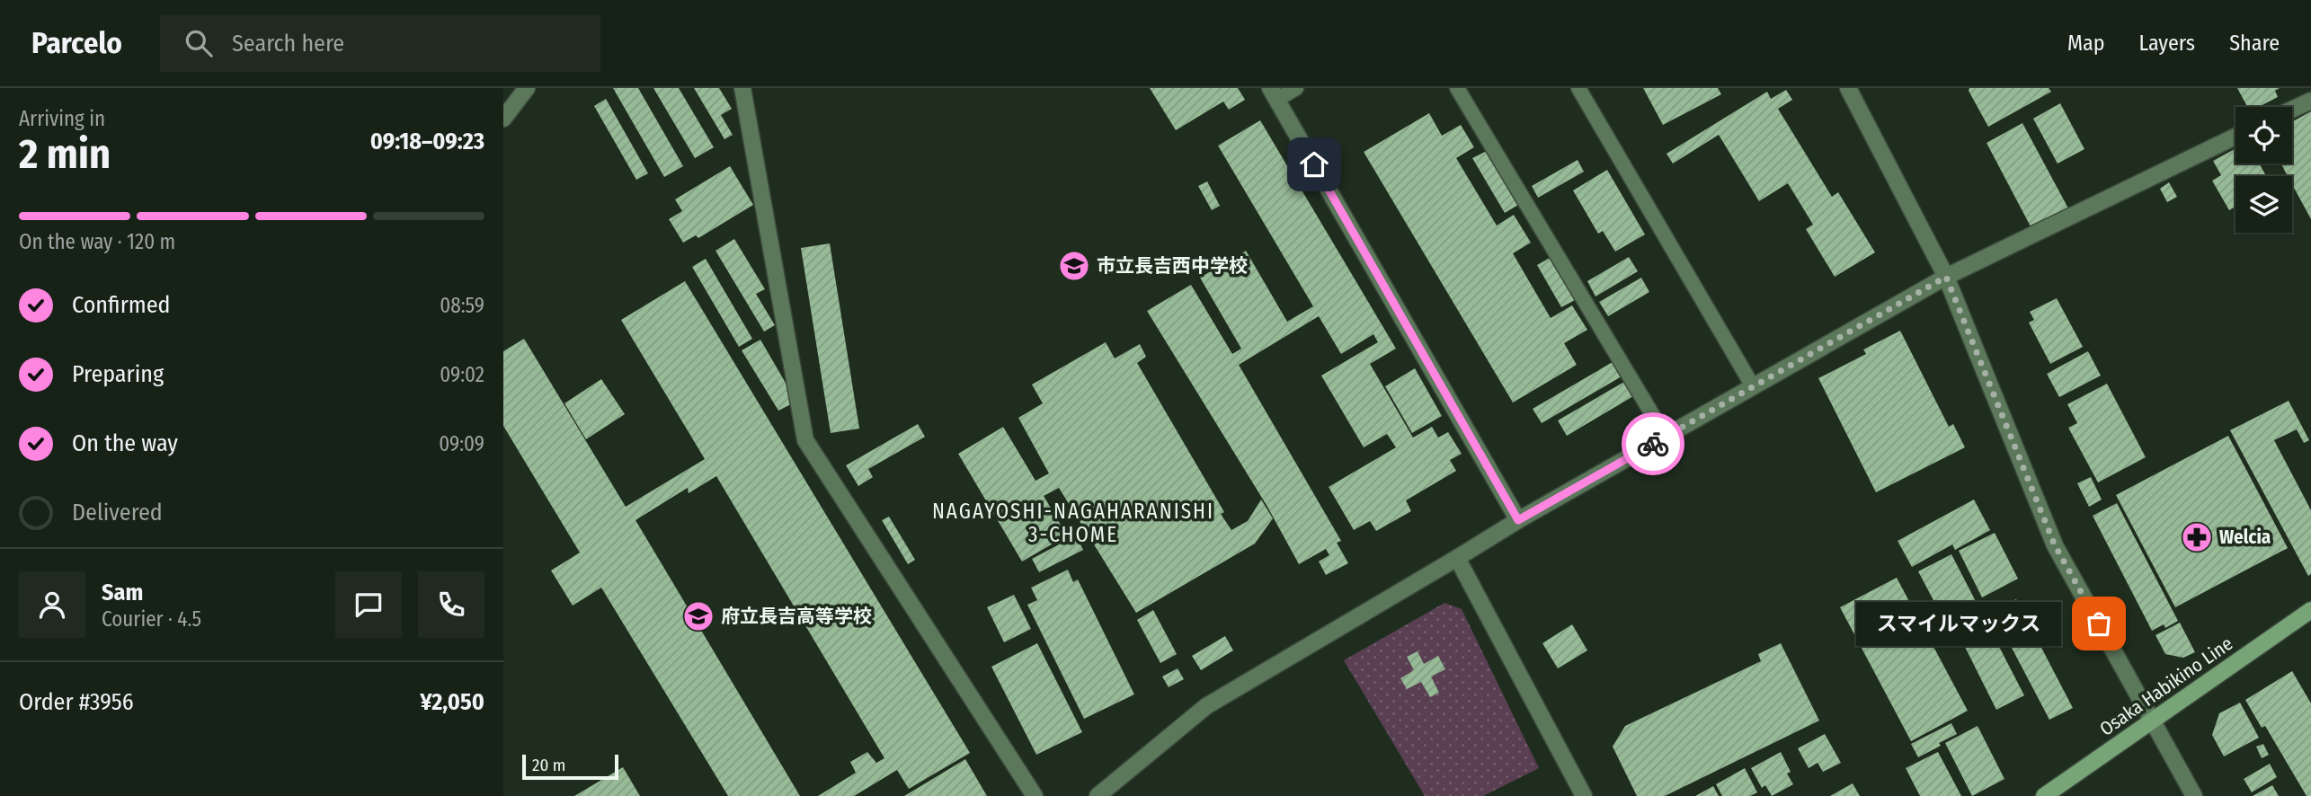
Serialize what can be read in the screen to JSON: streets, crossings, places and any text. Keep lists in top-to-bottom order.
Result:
{
  "streets": {
    "main road": ["Osaka Habikino Line"]
  },
  "districts": ["NAGAYOSHI-NAGAHARANISHI 3-CHOME"],
  "places": {
    "school or university": ["市立長吉西中学校", "府立長吉高等学校"],
    "pharmacy": ["Welcia"],
    "other": ["スマイルマックス"]
  },
  "scale_bar": "20 m",
  "page": {
    "header": "Parcelo",
    "search": "Search here",
    "nav": ["Map", "Layers", "Share"],
    "heading": ["2 min", "Arriving in", "09:18–09:23"],
    "panel": [
      "Sam",
      "Courier · 4.5",
      "Order #3956",
      "¥2,050"
    ],
    "bar": "On the way · 120 m",
    "list": [
      ["Confirmed", "08:59"],
      ["Preparing", "09:02"],
      ["On the way", "09:09"],
      "Delivered"
    ],
    "bubble": "スマイルマックス",
    "scale": "20 m"
  }
}
